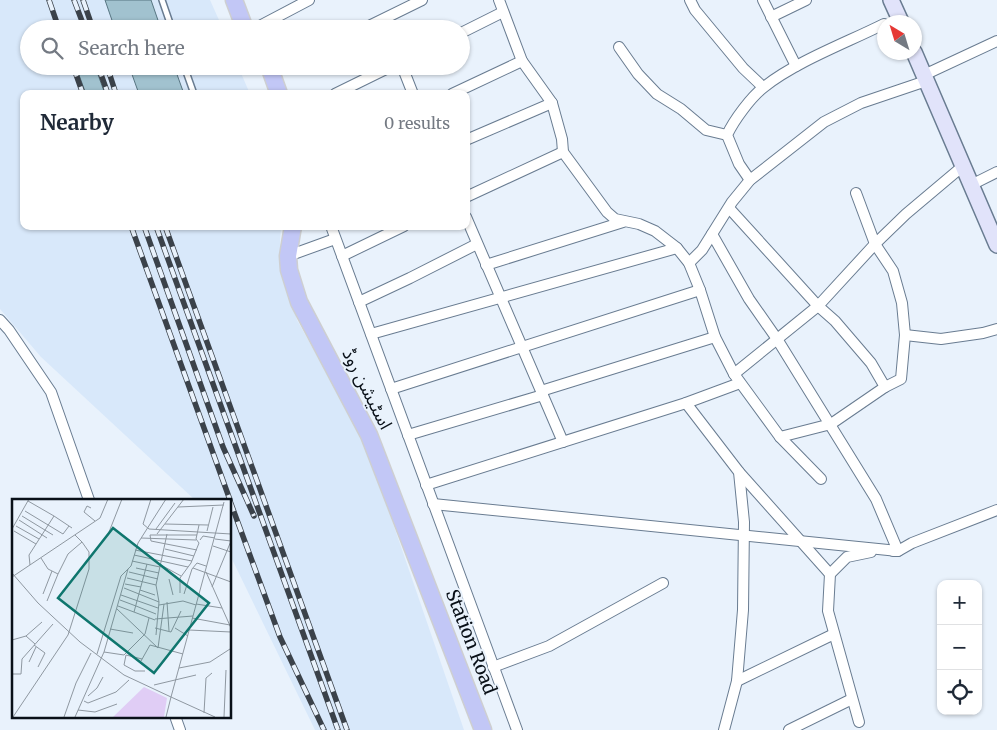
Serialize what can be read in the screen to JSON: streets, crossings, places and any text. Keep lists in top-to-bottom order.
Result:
{
  "streets": {
    "main road": ["اسٹیشن روڈ", "Station Road"]
  },
  "crossings": [
    ["اسٹیشن روڈ", "Station Road"]
  ],
  "north": "top left",
  "page": {
    "search": "Search here",
    "heading": ["Nearby", "0 results"],
    "map_buttons": ["+", "−"]
  }
}
